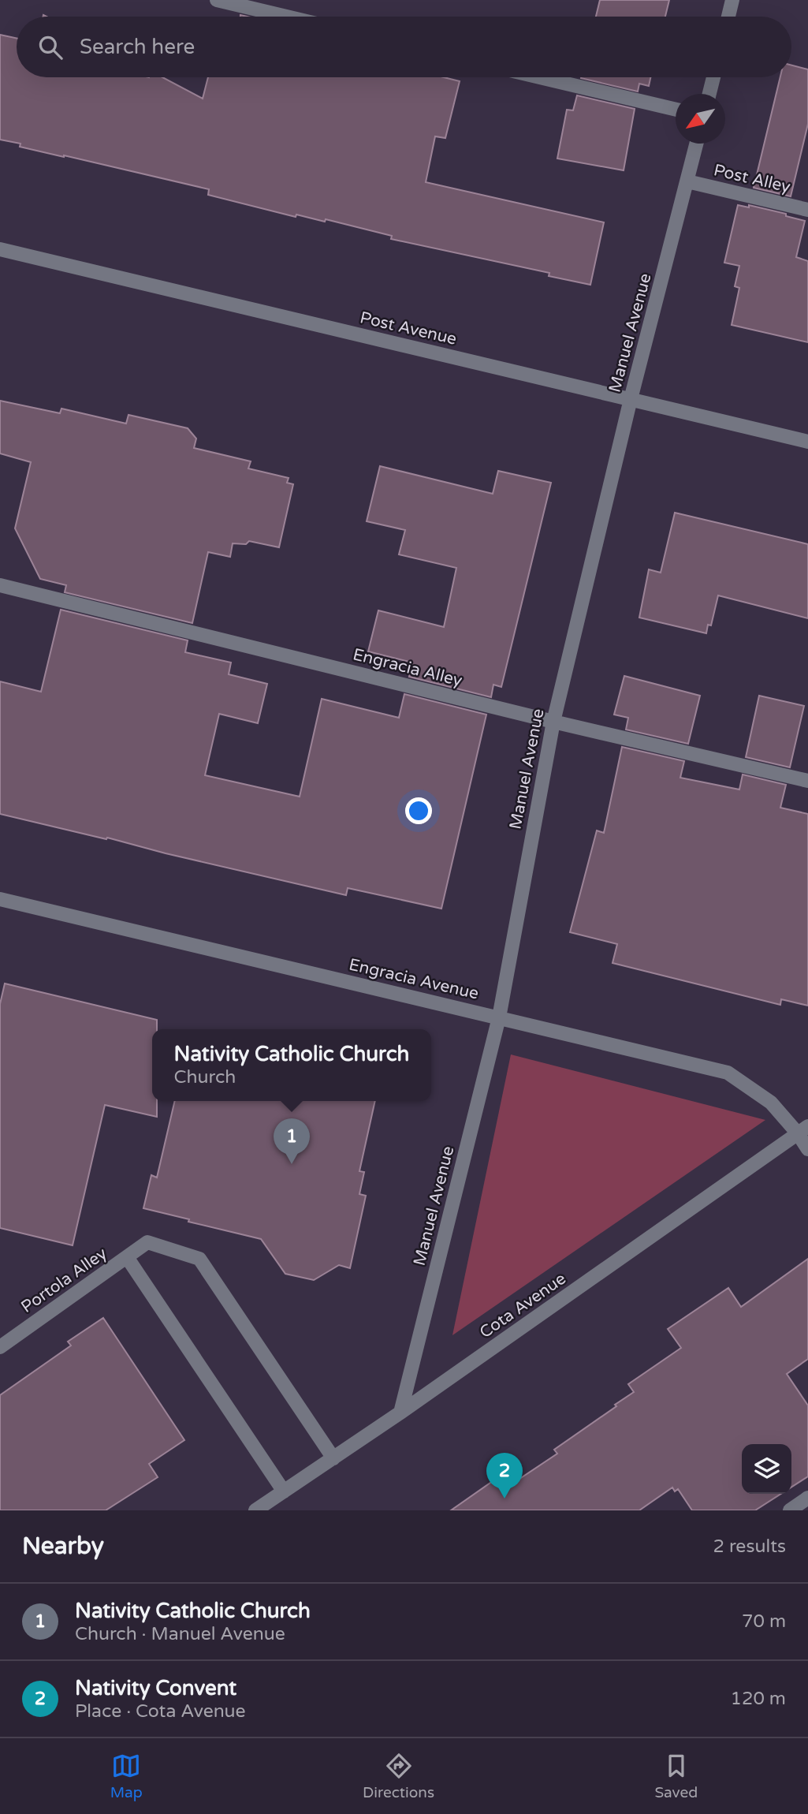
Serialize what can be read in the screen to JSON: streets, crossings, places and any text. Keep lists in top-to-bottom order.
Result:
{
  "streets": {
    "street": [
      "Post Alley",
      "Post Avenue",
      "Manuel Avenue",
      "Engracia Alley",
      "Engracia Avenue",
      "Portola Alley",
      "Cota Avenue"
    ]
  },
  "crossings": [
    ["Post Alley", "Manuel Avenue"],
    ["Post Avenue", "Manuel Avenue"],
    ["Manuel Avenue", "Engracia Alley"],
    ["Manuel Avenue", "Engracia Avenue"],
    ["Manuel Avenue", "Cota Avenue"],
    ["Engracia Avenue", "Cota Avenue"],
    ["Portola Alley", "Cota Avenue"]
  ],
  "north": "bottom left",
  "page": {
    "search": "Search here",
    "popup": ["Nativity Catholic Church", "Church"],
    "pins": ["1", "2"],
    "heading": ["Nearby", "2 results"],
    "list": [
      {
        "mark": "1",
        "name": "Nativity Catholic Church",
        "note": "Church · Manuel Avenue",
        "value": "70 m"
      },
      {
        "mark": "2",
        "name": "Nativity Convent",
        "note": "Place · Cota Avenue",
        "value": "120 m"
      }
    ],
    "nav": ["Map", "Directions", "Saved"]
  }
}
